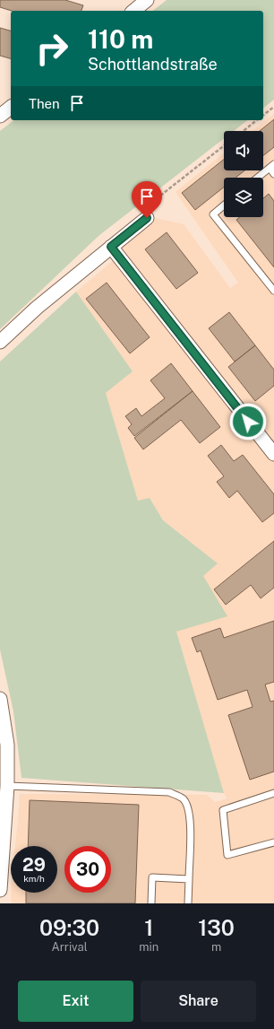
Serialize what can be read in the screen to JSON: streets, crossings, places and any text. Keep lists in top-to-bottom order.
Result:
{
  "page": {
    "turn": ["110 m", "Schottlandstraße"],
    "then": "Then",
    "speed": "29 km/h",
    "limit": "30",
    "eta": [
      "09:30",
      "Arrival",
      "1",
      "min",
      "130",
      "m"
    ],
    "buttons": ["Exit", "Share"]
  }
}
